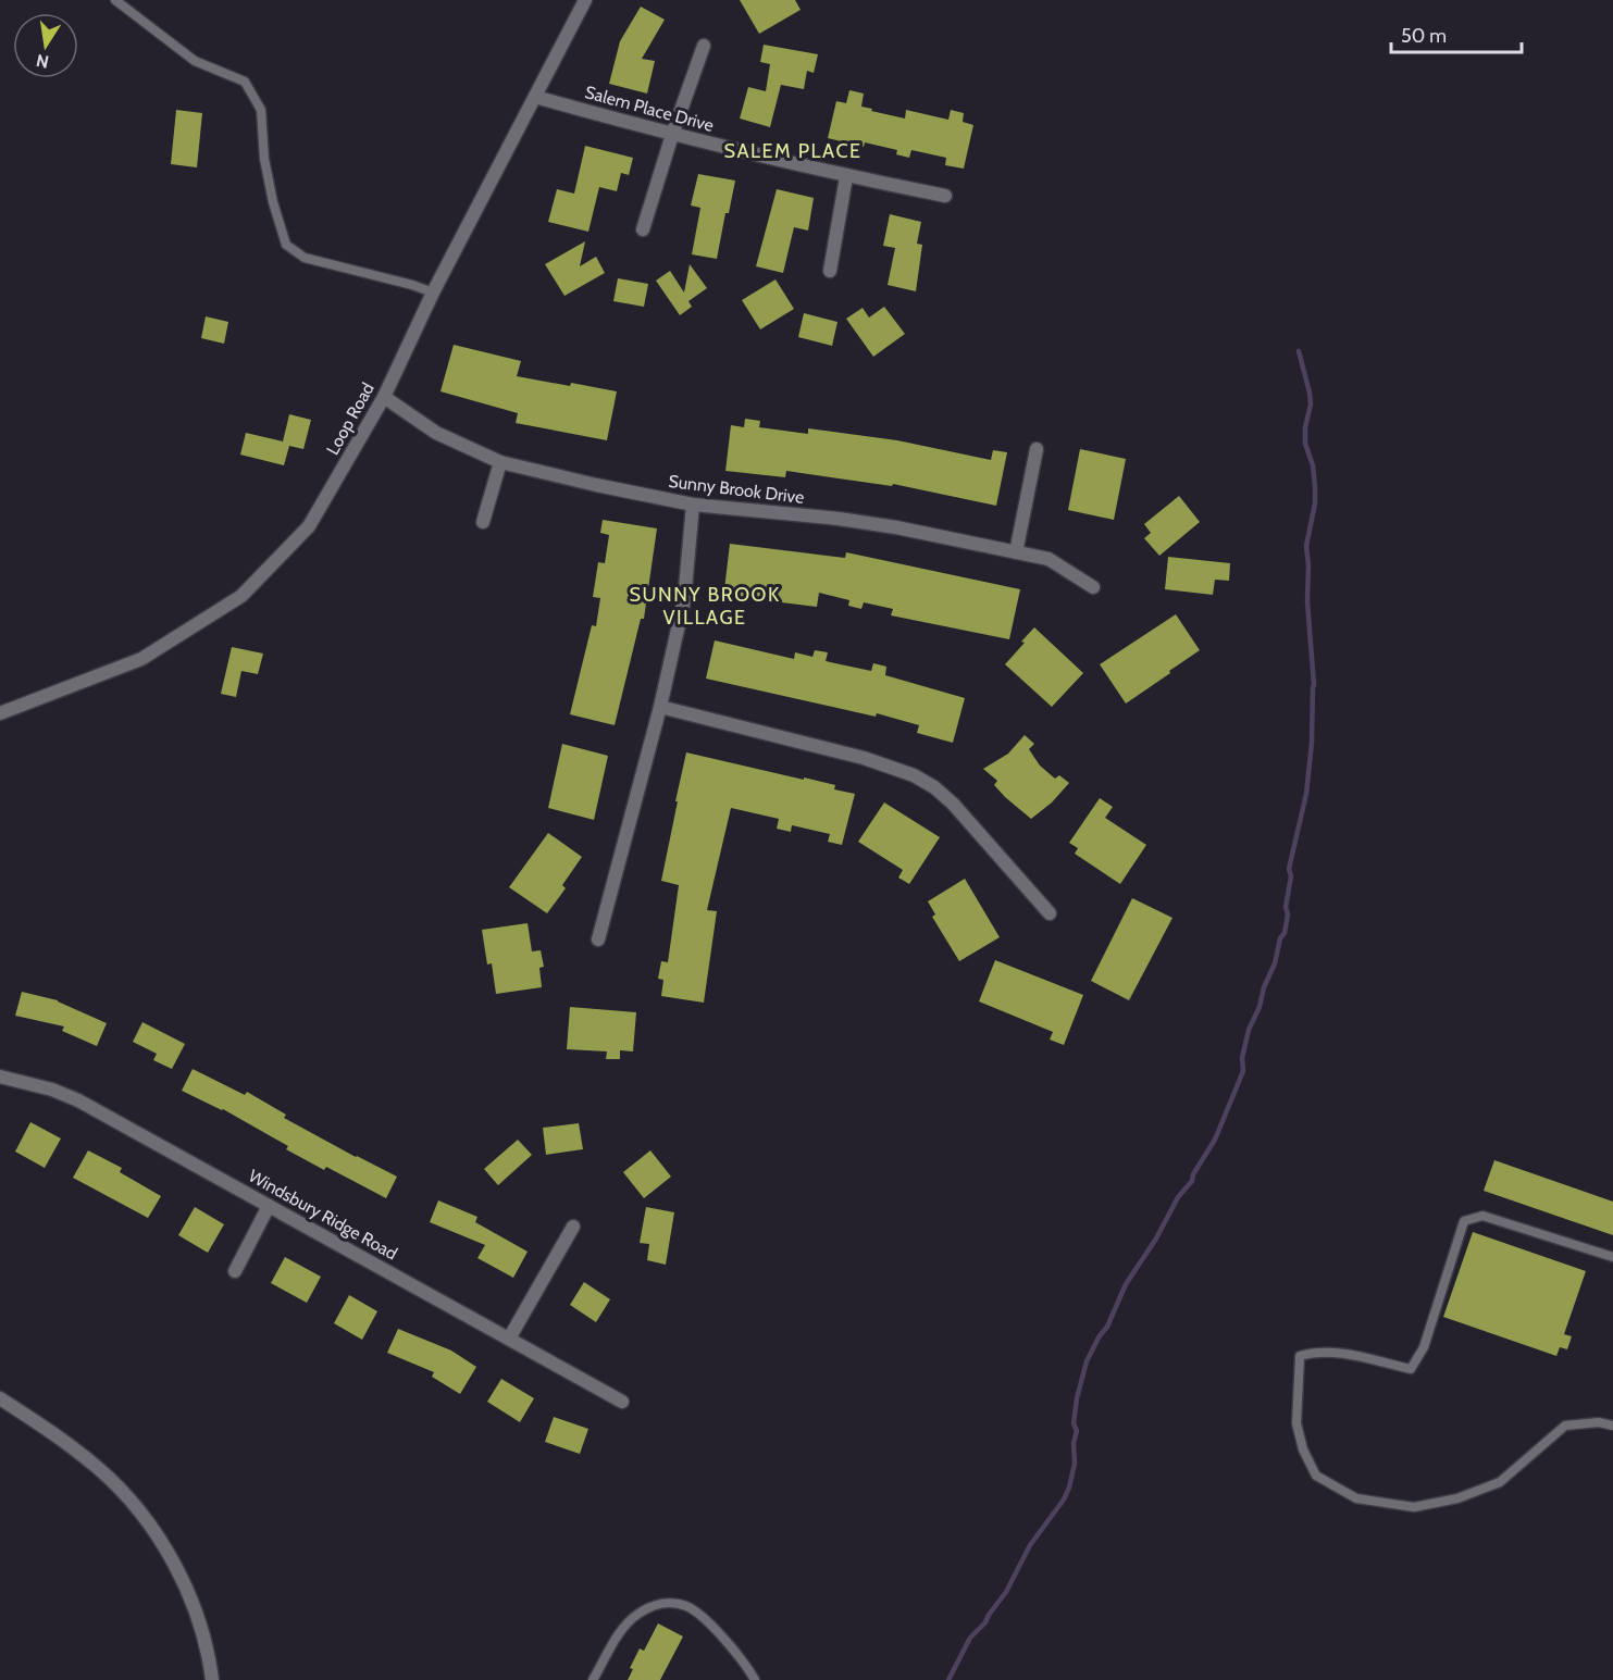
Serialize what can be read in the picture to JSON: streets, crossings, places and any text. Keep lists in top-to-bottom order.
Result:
{
  "streets": {
    "street": [
      "Salem Place Drive",
      "Loop Road",
      "Sunny Brook Drive",
      "Windsbury Ridge Road"
    ]
  },
  "crossings": [
    ["Salem Place Drive", "Loop Road"],
    ["Loop Road", "Sunny Brook Drive"]
  ],
  "districts": ["SALEM PLACE", "SUNNY BROOK VILLAGE"],
  "scale_bar": "50 m",
  "north": "bottom"
}
